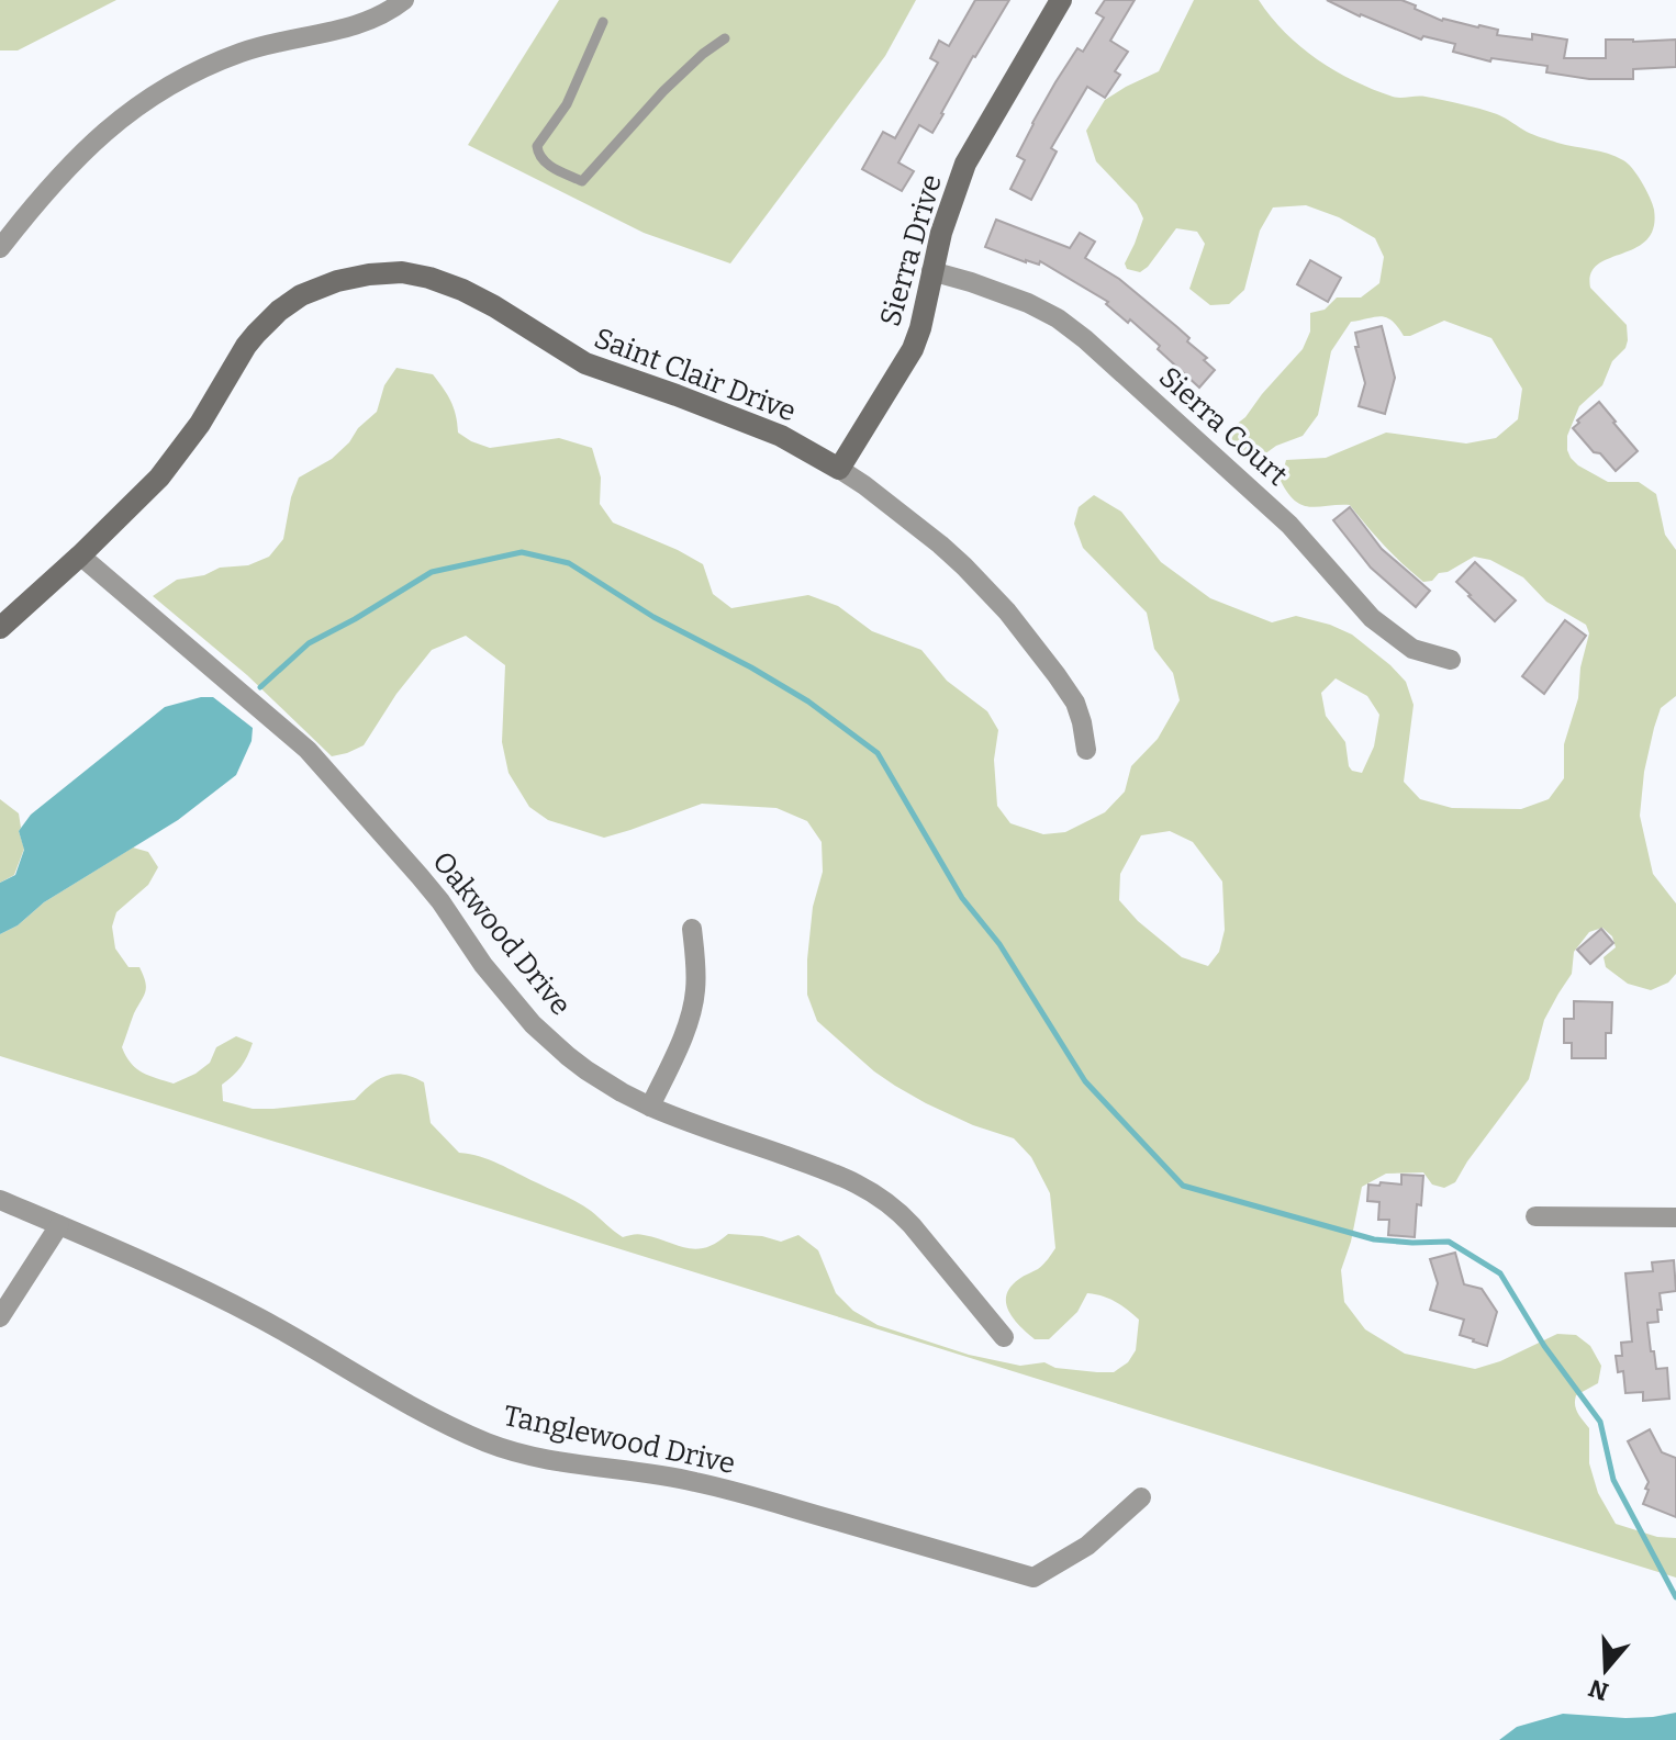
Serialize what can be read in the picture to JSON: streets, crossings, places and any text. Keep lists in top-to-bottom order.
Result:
{
  "streets": {
    "street": [
      "Sierra Drive",
      "Saint Clair Drive",
      "Sierra Court",
      "Oakwood Drive",
      "Tanglewood Drive"
    ]
  },
  "crossings": [
    ["Sierra Drive", "Saint Clair Drive"],
    ["Sierra Drive", "Sierra Court"],
    ["Saint Clair Drive", "Oakwood Drive"]
  ],
  "north": "bottom"
}
